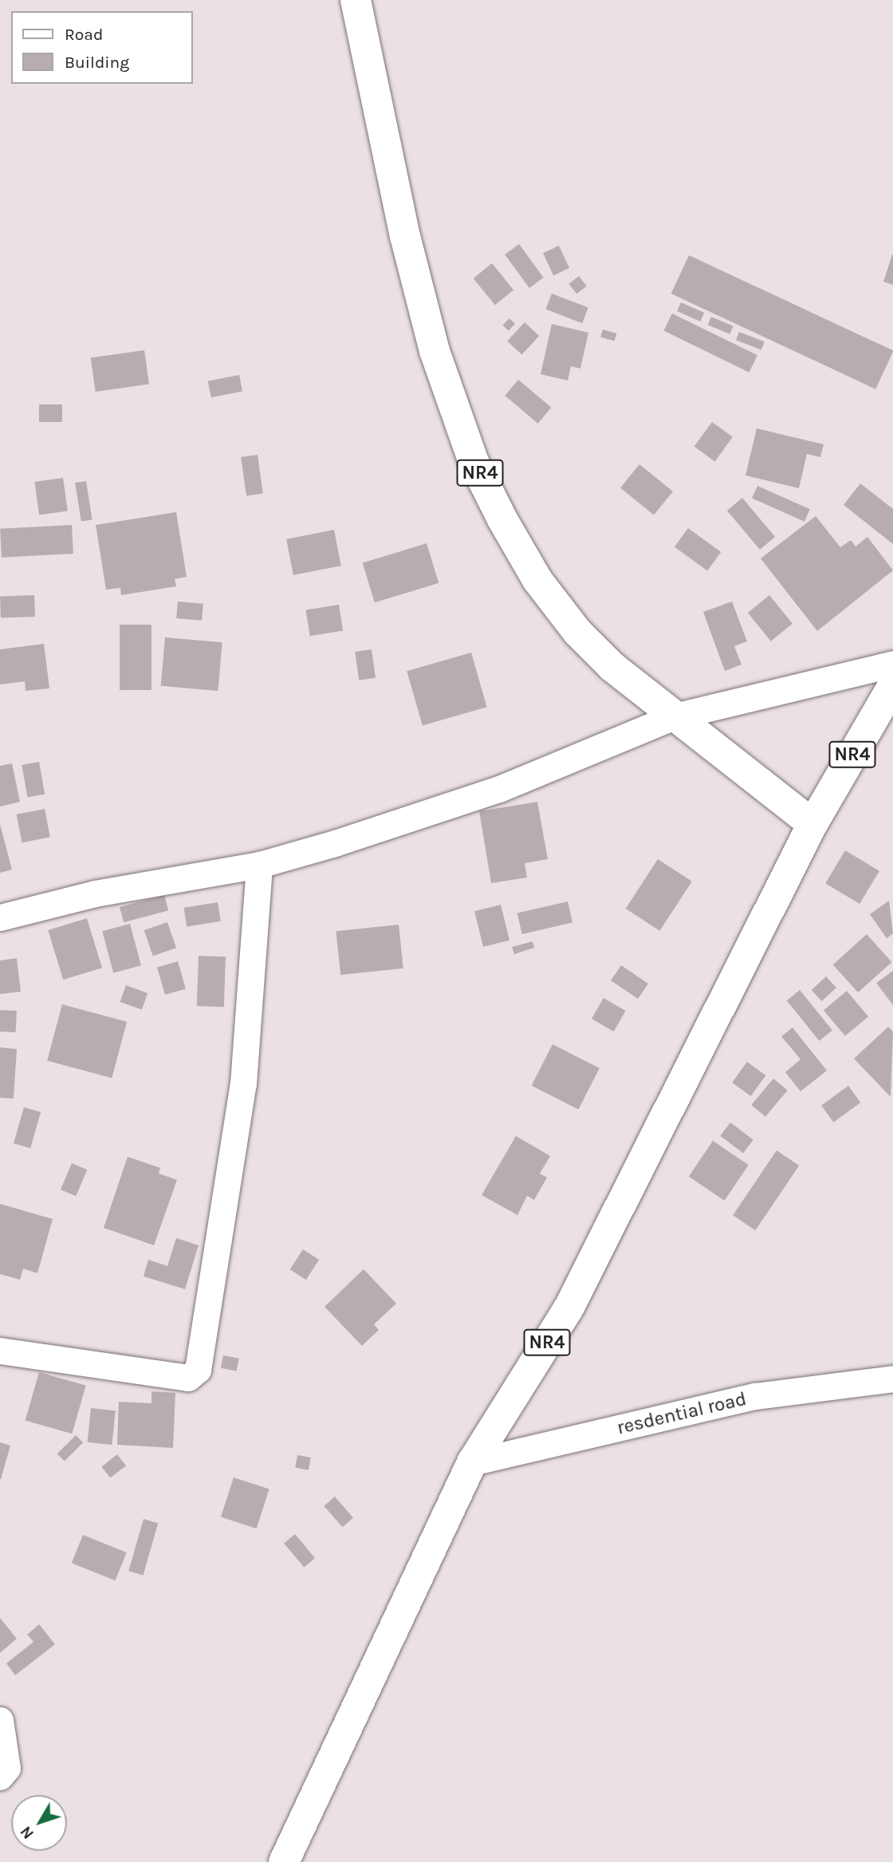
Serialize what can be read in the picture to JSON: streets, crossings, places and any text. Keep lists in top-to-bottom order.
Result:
{
  "streets": {
    "highway": ["NR4"],
    "street": ["resdential road"]
  },
  "crossings": [
    ["NR4", "resdential road"]
  ],
  "legend": ["Road", "Building"],
  "north": "bottom left"
}
